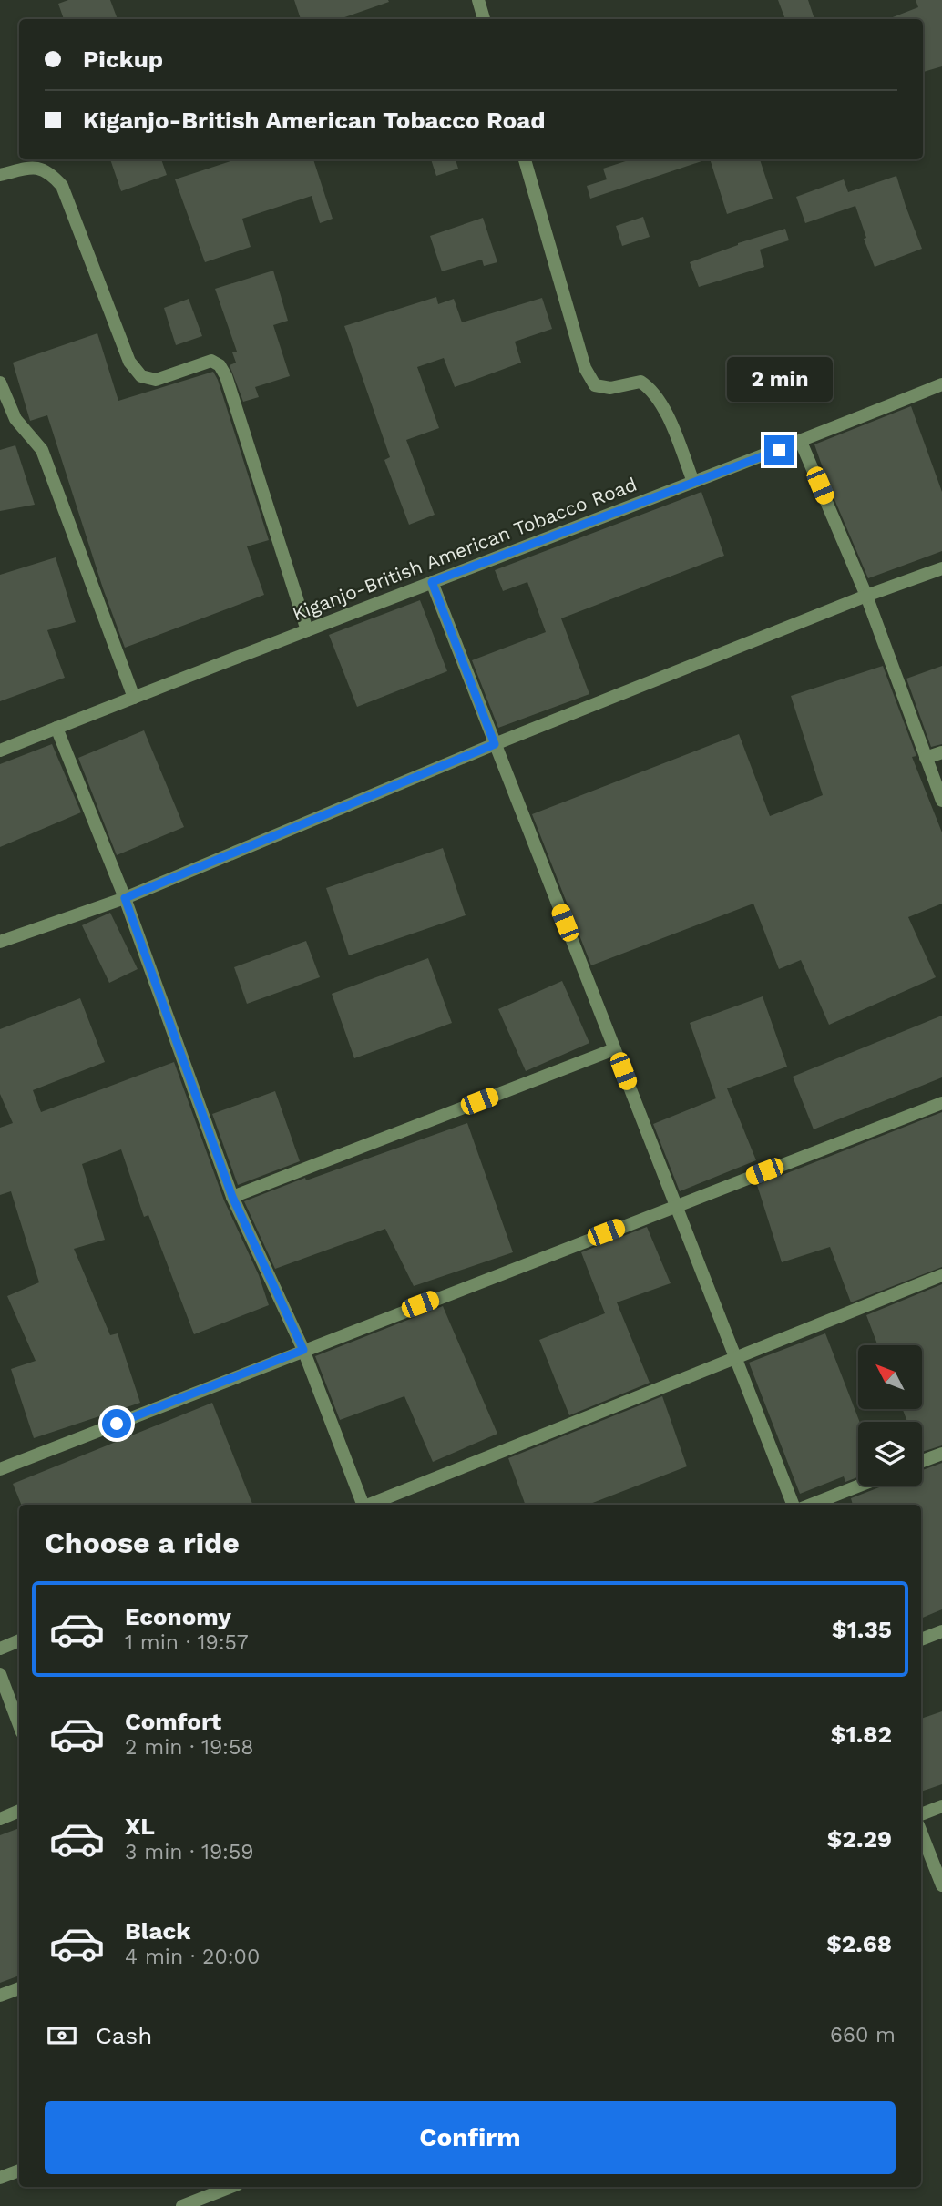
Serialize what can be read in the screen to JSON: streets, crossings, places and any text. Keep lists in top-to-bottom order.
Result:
{
  "streets": {
    "street": ["Kiganjo-British American Tobacco Road"]
  },
  "north": "top left",
  "page": {
    "banner": ["Pickup", "Kiganjo-British American Tobacco Road"],
    "bubble": "2 min",
    "heading": "Choose a ride",
    "list": [
      {
        "name": "Economy",
        "note": "1 min · 19:57",
        "value": "$1.35"
      },
      {
        "name": "Comfort",
        "note": "2 min · 19:58",
        "value": "$1.82"
      },
      {
        "name": "XL",
        "note": "3 min · 19:59",
        "value": "$2.29"
      },
      {
        "name": "Black",
        "note": "4 min · 20:00",
        "value": "$2.68"
      }
    ],
    "pay": ["Cash", "660 m"],
    "buttons": "Confirm"
  }
}
